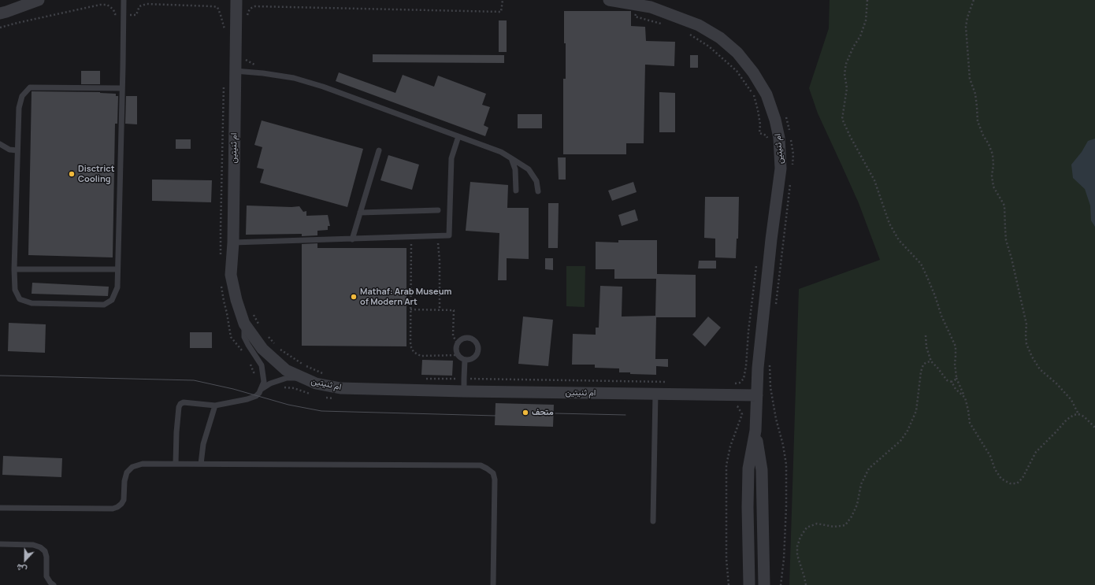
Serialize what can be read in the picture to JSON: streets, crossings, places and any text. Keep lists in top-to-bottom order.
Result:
{
  "streets": {
    "street": ["ام ثنيتين"]
  },
  "places": ["Disctrict Cooling", "Mathaf: Arab Museum of Modern Art", "متحف"],
  "north": "bottom"
}
